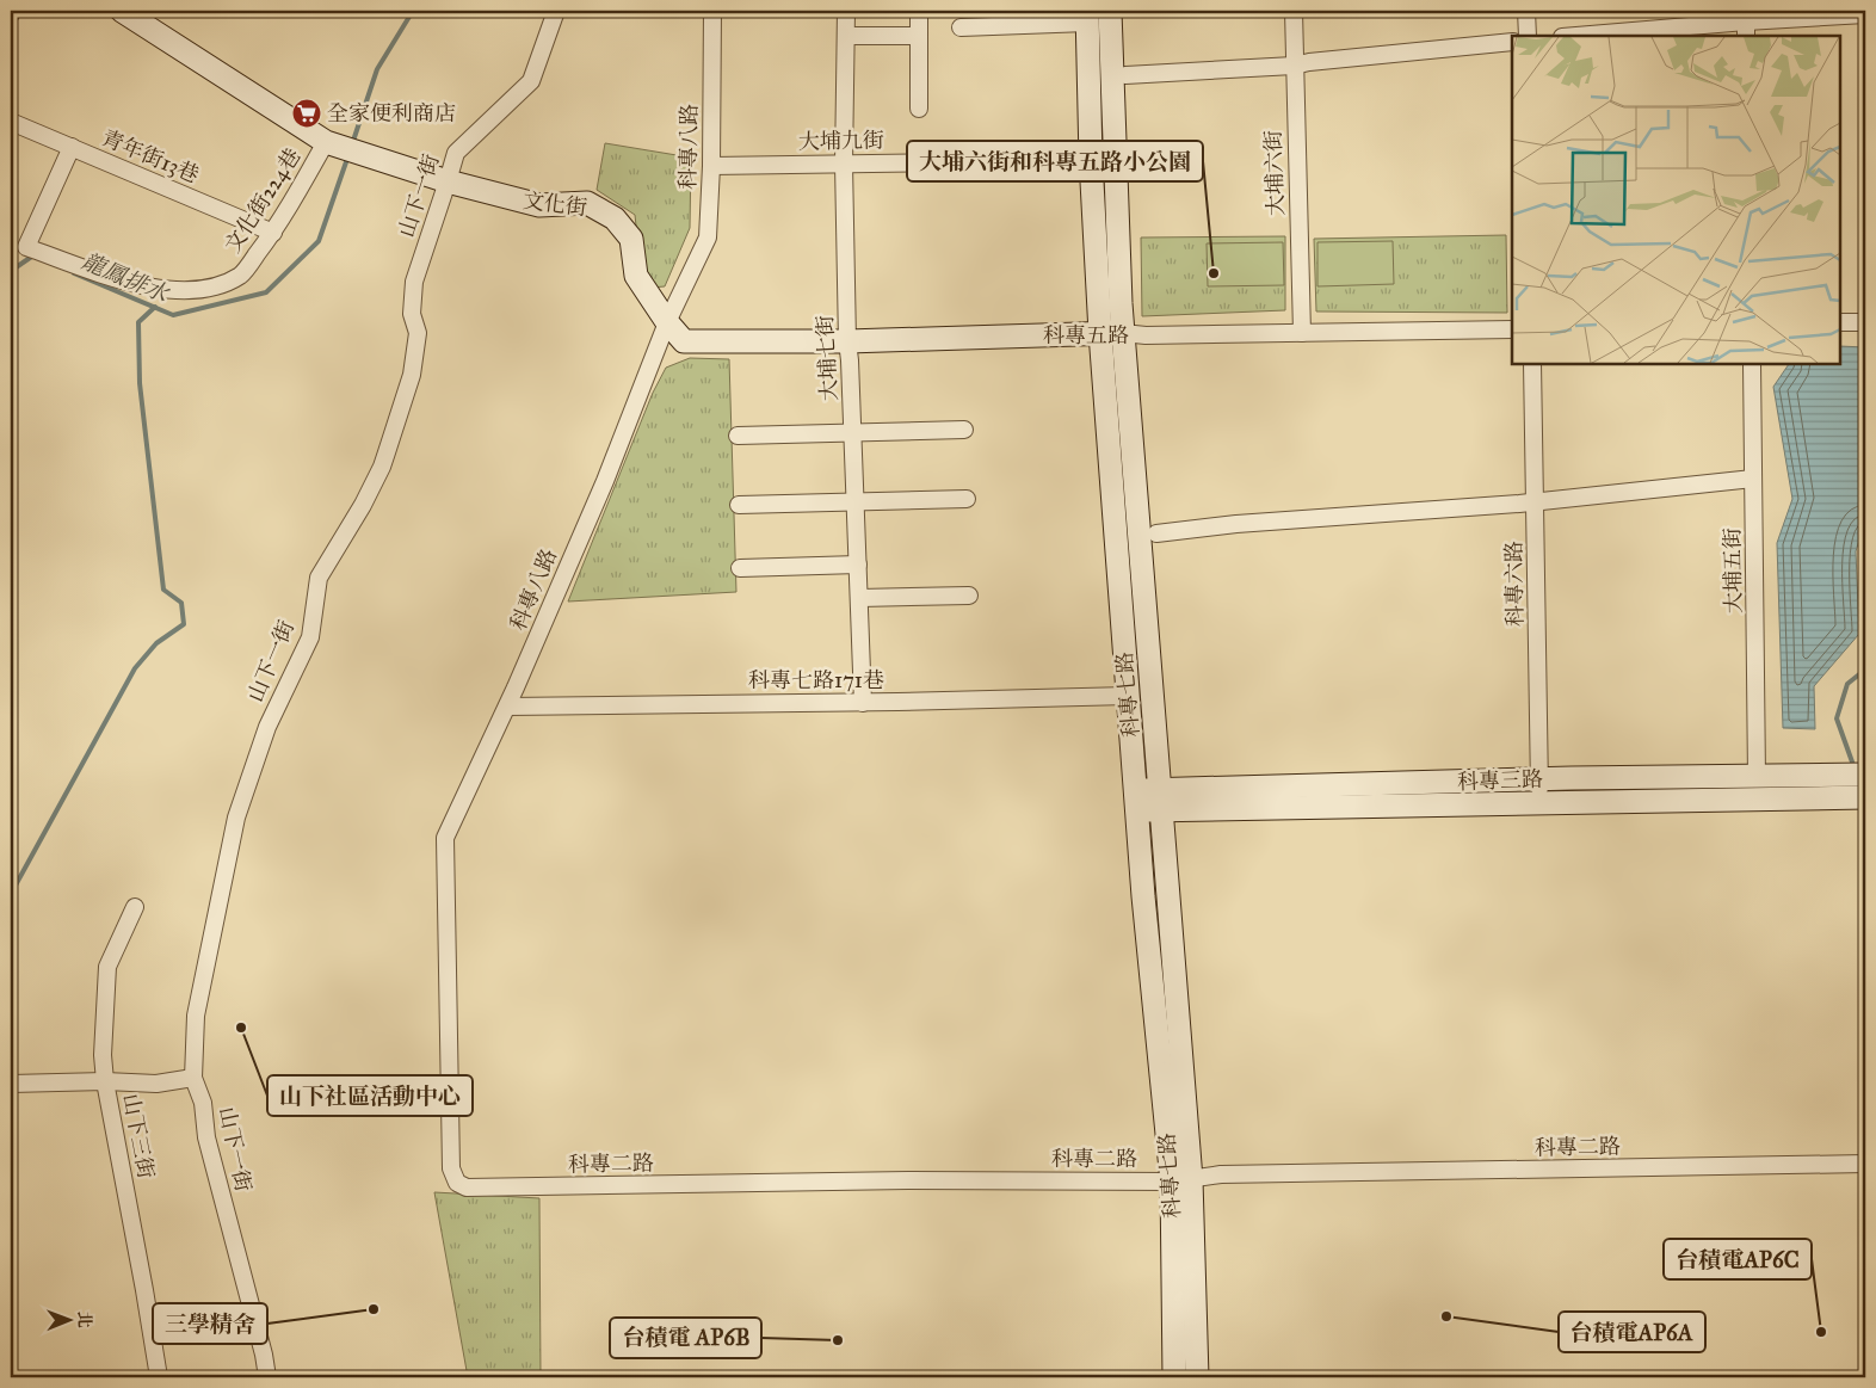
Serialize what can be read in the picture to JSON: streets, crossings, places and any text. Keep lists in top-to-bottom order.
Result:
{
  "streets": {
    "street": [
      "大埔九街",
      "科專八路",
      "青年街13巷",
      "大埔六街",
      "山下一街",
      "文化街224巷",
      "文化街",
      "科專五路",
      "大埔七街",
      "大埔五街",
      "科專六路",
      "科專七路171巷",
      "科專七路",
      "科專三路",
      "山下三街",
      "科專二路"
    ]
  },
  "crossings": [
    ["大埔九街", "科專八路"],
    ["大埔九街", "大埔七街"],
    ["大埔九街", "科專七路"],
    ["科專八路", "文化街"],
    ["科專八路", "科專五路"],
    ["科專八路", "科專七路171巷"],
    ["科專八路", "科專二路"],
    ["青年街13巷", "文化街224巷"],
    ["大埔六街", "科專五路"],
    ["山下一街", "文化街"],
    ["文化街224巷", "文化街"],
    ["文化街", "科專五路"],
    ["科專五路", "大埔七街"],
    ["科專五路", "科專七路"],
    ["大埔七街", "科專七路171巷"],
    ["大埔五街", "科專三路"],
    ["科專六路", "科專三路"],
    ["科專七路171巷", "科專七路"],
    ["科專七路", "科專三路"],
    ["科專七路", "科專二路"]
  ],
  "water": ["龍鳳排水"],
  "places": {
    "supermarket": ["全家便利商店"],
    "other": [
      "大埔六街和科專五路小公園",
      "山下社區活動中心",
      "三學精舍",
      "台積電AP6A",
      "台積電AP6C",
      "台積電 AP6B"
    ]
  },
  "north": "right"
}
